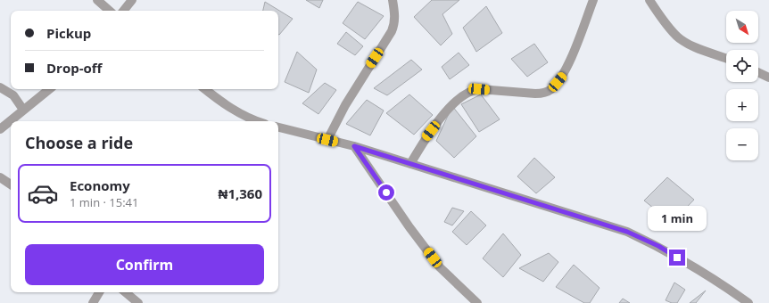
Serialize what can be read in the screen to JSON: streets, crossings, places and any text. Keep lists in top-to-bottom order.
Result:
{
  "north": "bottom right",
  "page": {
    "map_buttons": ["+", "−"],
    "banner": ["Pickup", "Drop-off"],
    "heading": "Choose a ride",
    "list": [
      {
        "name": "Economy",
        "note": "1 min · 15:41",
        "value": "₦1,360"
      }
    ],
    "bubble": "1 min",
    "buttons": "Confirm"
  }
}
